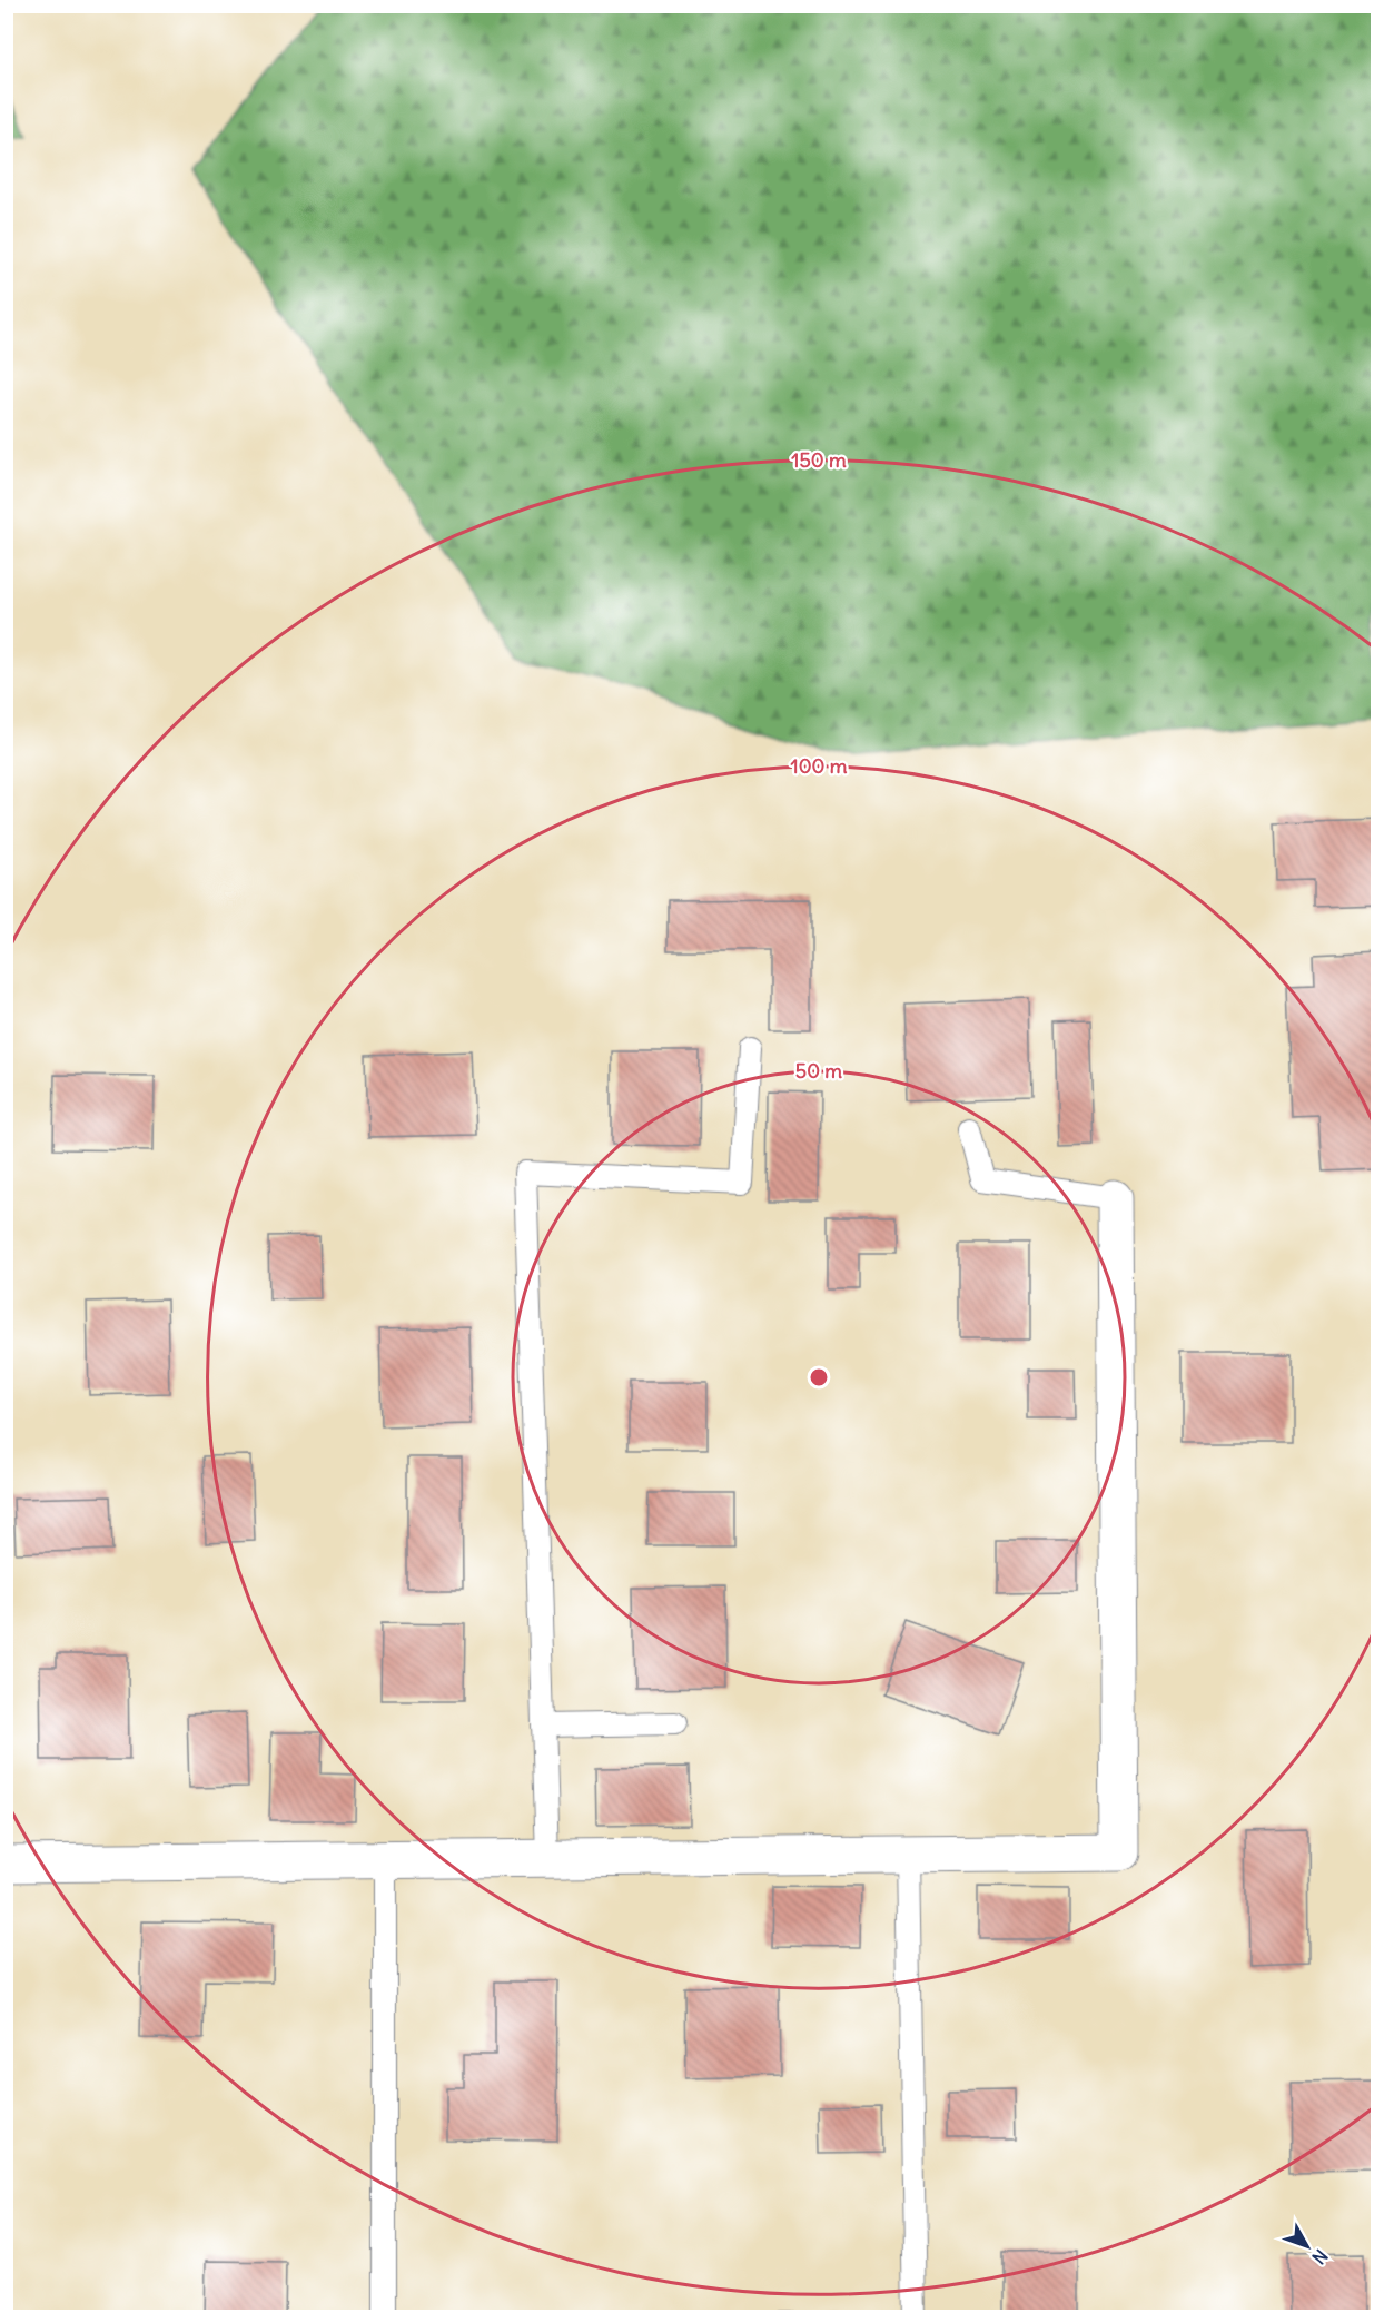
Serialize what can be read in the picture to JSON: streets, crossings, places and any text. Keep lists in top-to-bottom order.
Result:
{
  "north": "bottom right",
  "rings": ["150 m", "100 m", "50 m"]
}
